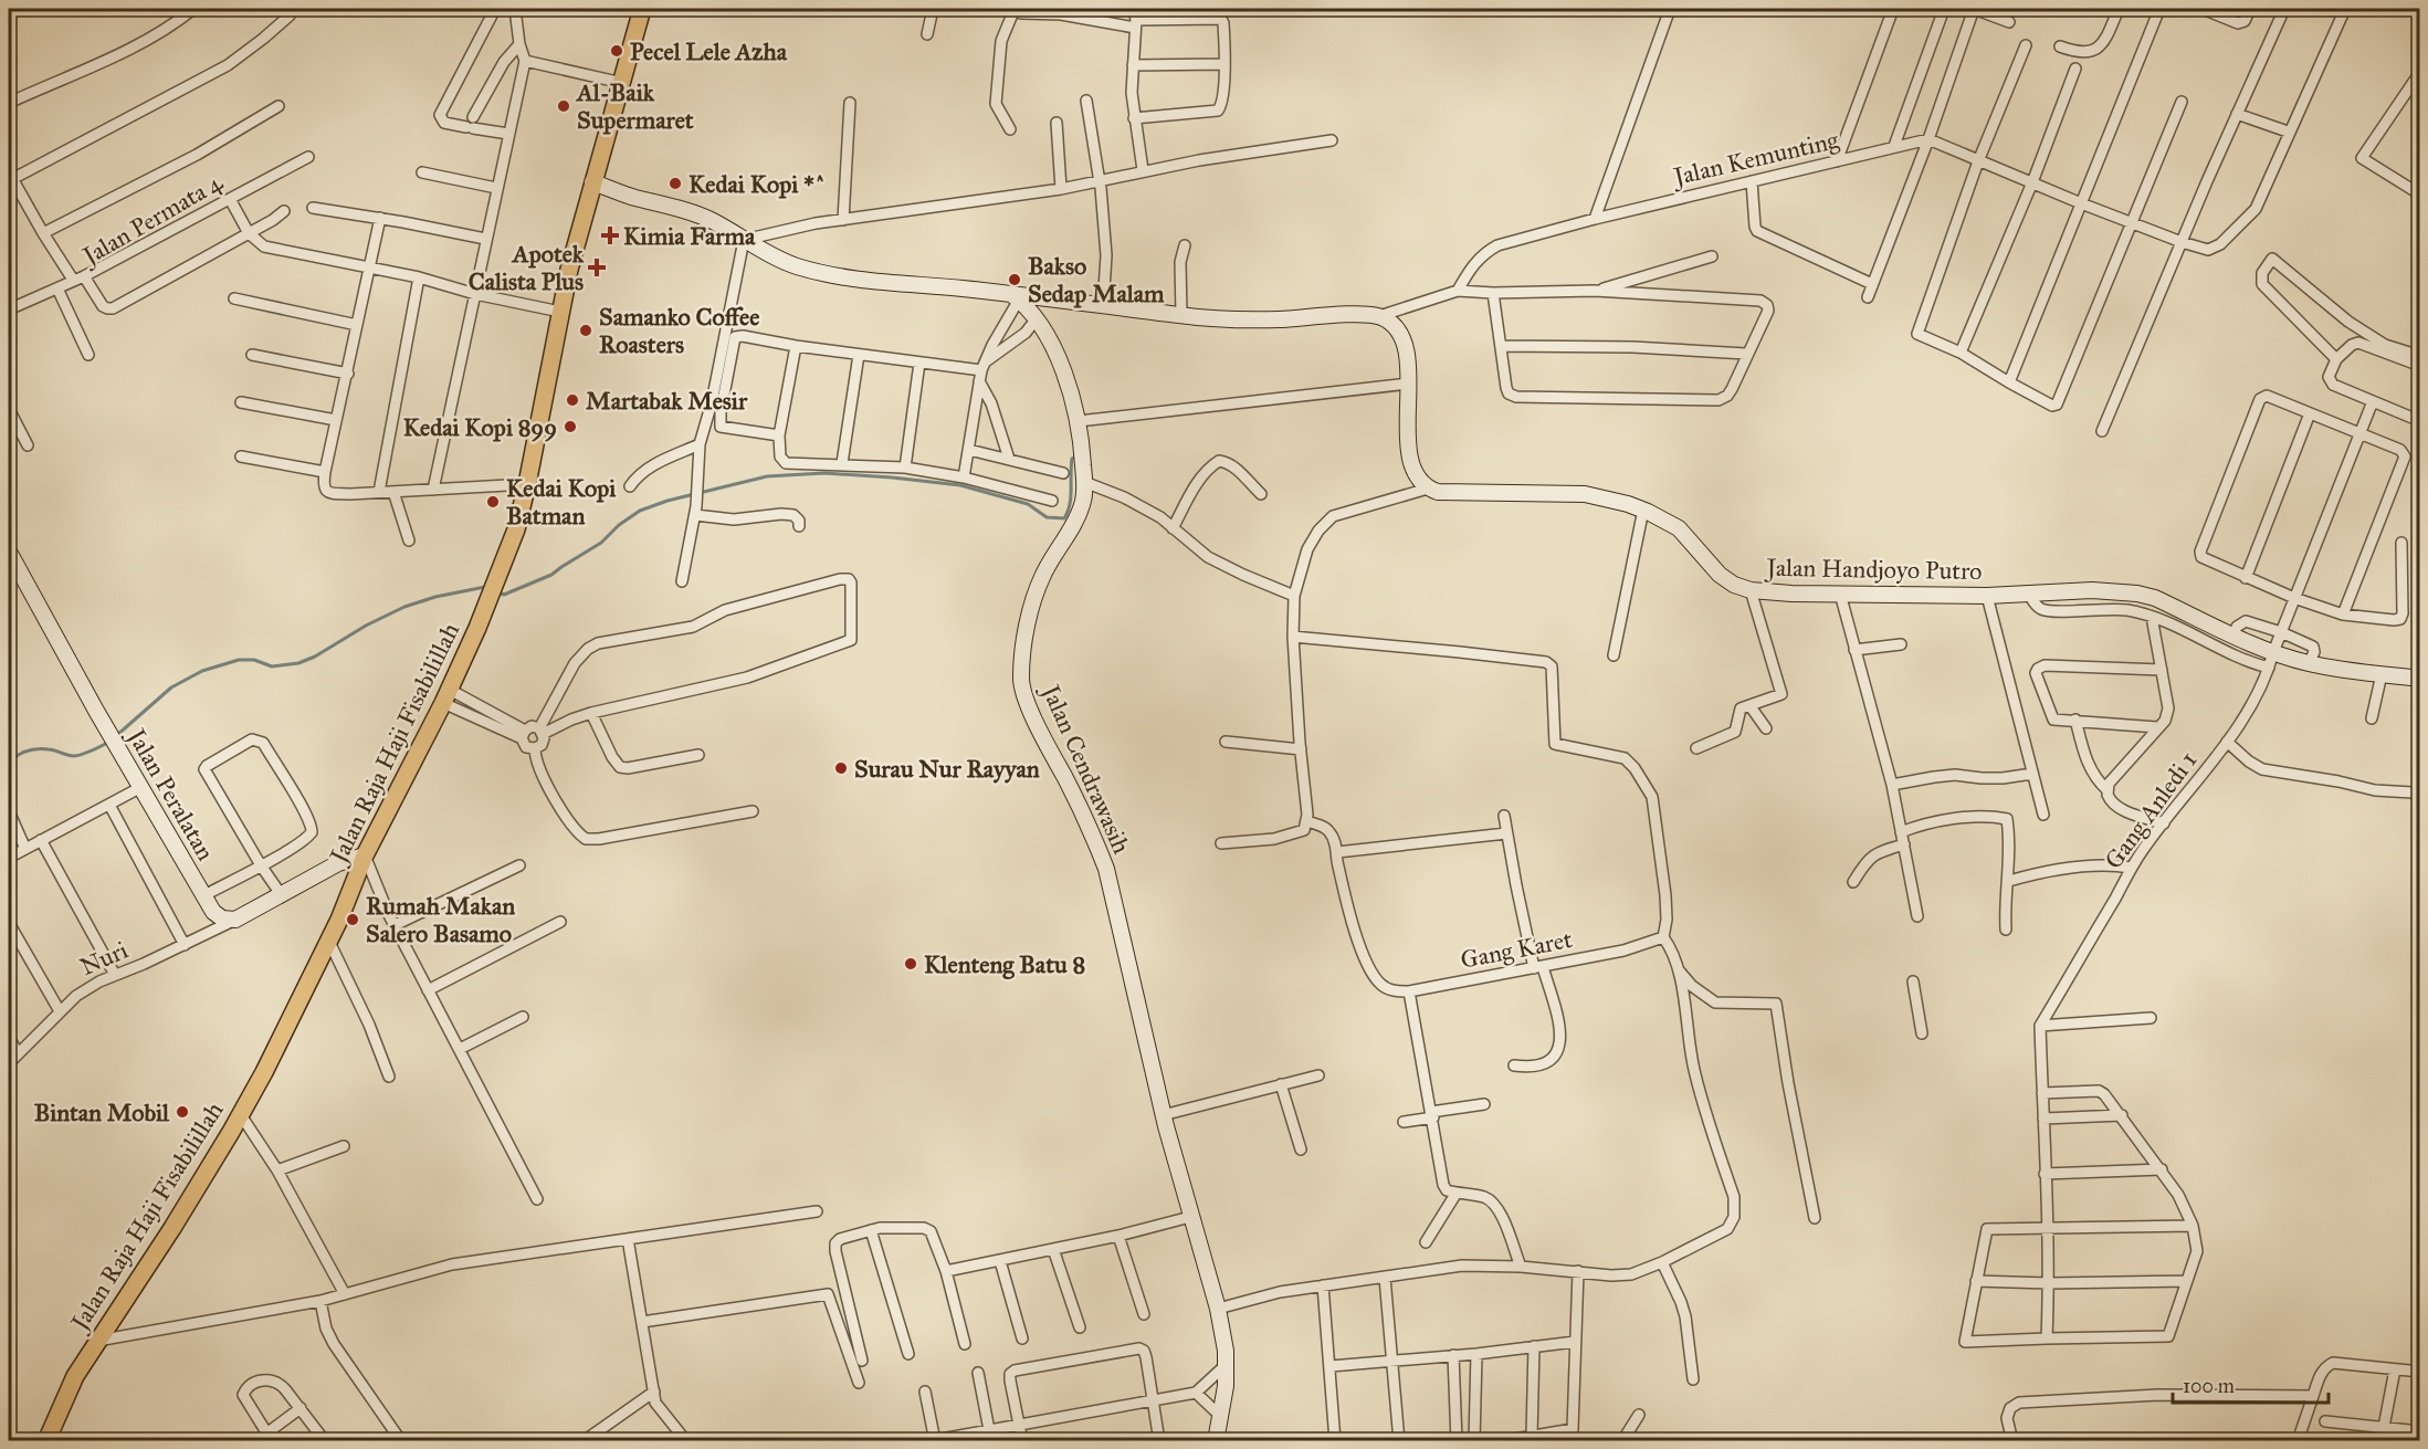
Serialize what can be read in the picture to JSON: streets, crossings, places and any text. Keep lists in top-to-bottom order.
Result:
{
  "streets": {
    "main road": ["Jalan Raja Haji Fisabilillah"],
    "street": [
      "Jalan Kemunting",
      "Jalan Permata 4",
      "Jalan Handjoyo Putro",
      "Jalan Cendrawasih",
      "Jalan Peralatan",
      "Gang Anledi 1",
      "Gang Karet",
      "Nuri"
    ]
  },
  "crossings": [
    ["Jalan Handjoyo Putro", "Gang Anledi 1"],
    ["Jalan Peralatan", "Nuri"]
  ],
  "places": {
    "other": [
      "Pecel Lele Azha",
      "Al-Baik Supermaret",
      "Kedai Kopi *^",
      "Bakso Sedap Malam",
      "Samanko Coffee Roasters",
      "Martabak Mesir",
      "Kedai Kopi 899",
      "Kedai Kopi Batman",
      "Surau Nur Rayyan",
      "Rumah Makan Salero Basamo",
      "Klenteng Batu 8",
      "Bintan Mobil"
    ],
    "health": ["Kimia Farma", "Apotek Calista Plus"]
  },
  "scale_bar": "100 m"
}
